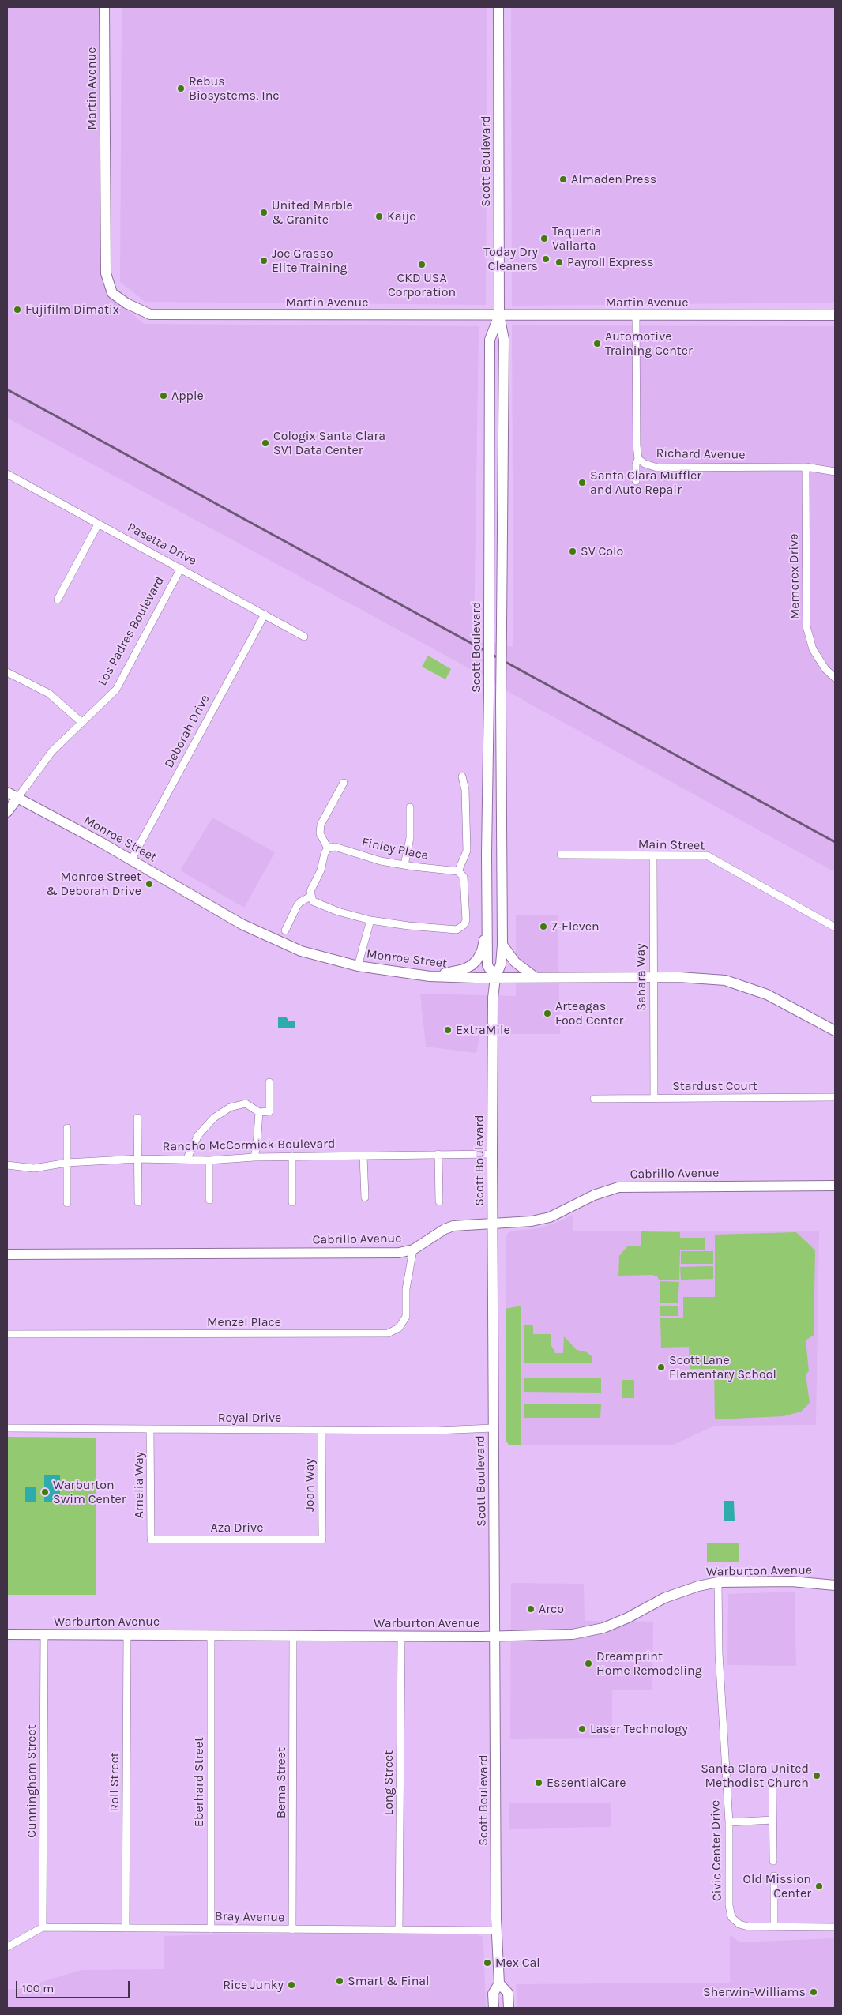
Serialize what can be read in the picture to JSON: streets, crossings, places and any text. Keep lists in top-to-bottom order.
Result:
{
  "streets": {
    "main road": [
      "Martin Avenue",
      "Scott Boulevard",
      "Los Padres Boulevard",
      "Monroe Street",
      "Cabrillo Avenue",
      "Warburton Avenue"
    ],
    "street": [
      "Richard Avenue",
      "Pasetta Drive",
      "Memorex Drive",
      "Deborah Drive",
      "Main Street",
      "Finley Place",
      "Sahara Way",
      "Stardust Court",
      "Rancho McCormick Boulevard",
      "Menzel Place",
      "Royal Drive",
      "Amelia Way",
      "Joan Way",
      "Aza Drive",
      "Cunningham Street",
      "Roll Street",
      "Eberhard Street",
      "Berna Street",
      "Long Street",
      "Civic Center Drive",
      "Bray Avenue"
    ]
  },
  "crossings": [
    ["Martin Avenue", "Scott Boulevard"],
    ["Martin Avenue", "Richard Avenue"],
    ["Scott Boulevard", "Monroe Street"],
    ["Scott Boulevard", "Rancho McCormick Boulevard"],
    ["Scott Boulevard", "Cabrillo Avenue"],
    ["Scott Boulevard", "Royal Drive"],
    ["Scott Boulevard", "Warburton Avenue"],
    ["Scott Boulevard", "Bray Avenue"],
    ["Richard Avenue", "Memorex Drive"],
    ["Pasetta Drive", "Los Padres Boulevard"],
    ["Pasetta Drive", "Deborah Drive"],
    ["Los Padres Boulevard", "Monroe Street"],
    ["Deborah Drive", "Monroe Street"],
    ["Monroe Street", "Sahara Way"],
    ["Main Street", "Sahara Way"],
    ["Sahara Way", "Stardust Court"],
    ["Cabrillo Avenue", "Menzel Place"],
    ["Royal Drive", "Amelia Way"],
    ["Royal Drive", "Joan Way"],
    ["Amelia Way", "Aza Drive"],
    ["Joan Way", "Aza Drive"],
    ["Warburton Avenue", "Cunningham Street"],
    ["Warburton Avenue", "Roll Street"],
    ["Warburton Avenue", "Eberhard Street"],
    ["Warburton Avenue", "Berna Street"],
    ["Warburton Avenue", "Long Street"],
    ["Warburton Avenue", "Civic Center Drive"],
    ["Cunningham Street", "Bray Avenue"],
    ["Roll Street", "Bray Avenue"],
    ["Eberhard Street", "Bray Avenue"],
    ["Berna Street", "Bray Avenue"],
    ["Long Street", "Bray Avenue"]
  ],
  "places": [
    "Rebus Biosystems, Inc",
    "Almaden Press",
    "United Marble & Granite",
    "Kaijo",
    "Taqueria Vallarta",
    "Today Dry Cleaners",
    "Joe Grasso Elite Training",
    "Payroll Express",
    "CKD USA Corporation",
    "Fujifilm Dimatix",
    "Automotive Training Center",
    "Apple",
    "Cologix Santa Clara SV1 Data Center",
    "Santa Clara Muffler and Auto Repair",
    "SV Colo",
    "Monroe Street & Deborah Drive",
    "7-Eleven",
    "Arteagas Food Center",
    "ExtraMile",
    "Scott Lane Elementary School",
    "Warburton Swim Center",
    "Arco",
    "Dreamprint Home Remodeling",
    "Laser Technology",
    "Santa Clara United Methodist Church",
    "EssentialCare",
    "Old Mission Center",
    "Mex Cal",
    "Smart & Final",
    "Rice Junky",
    "Sherwin-Williams"
  ],
  "scale_bar": "100 m"
}
